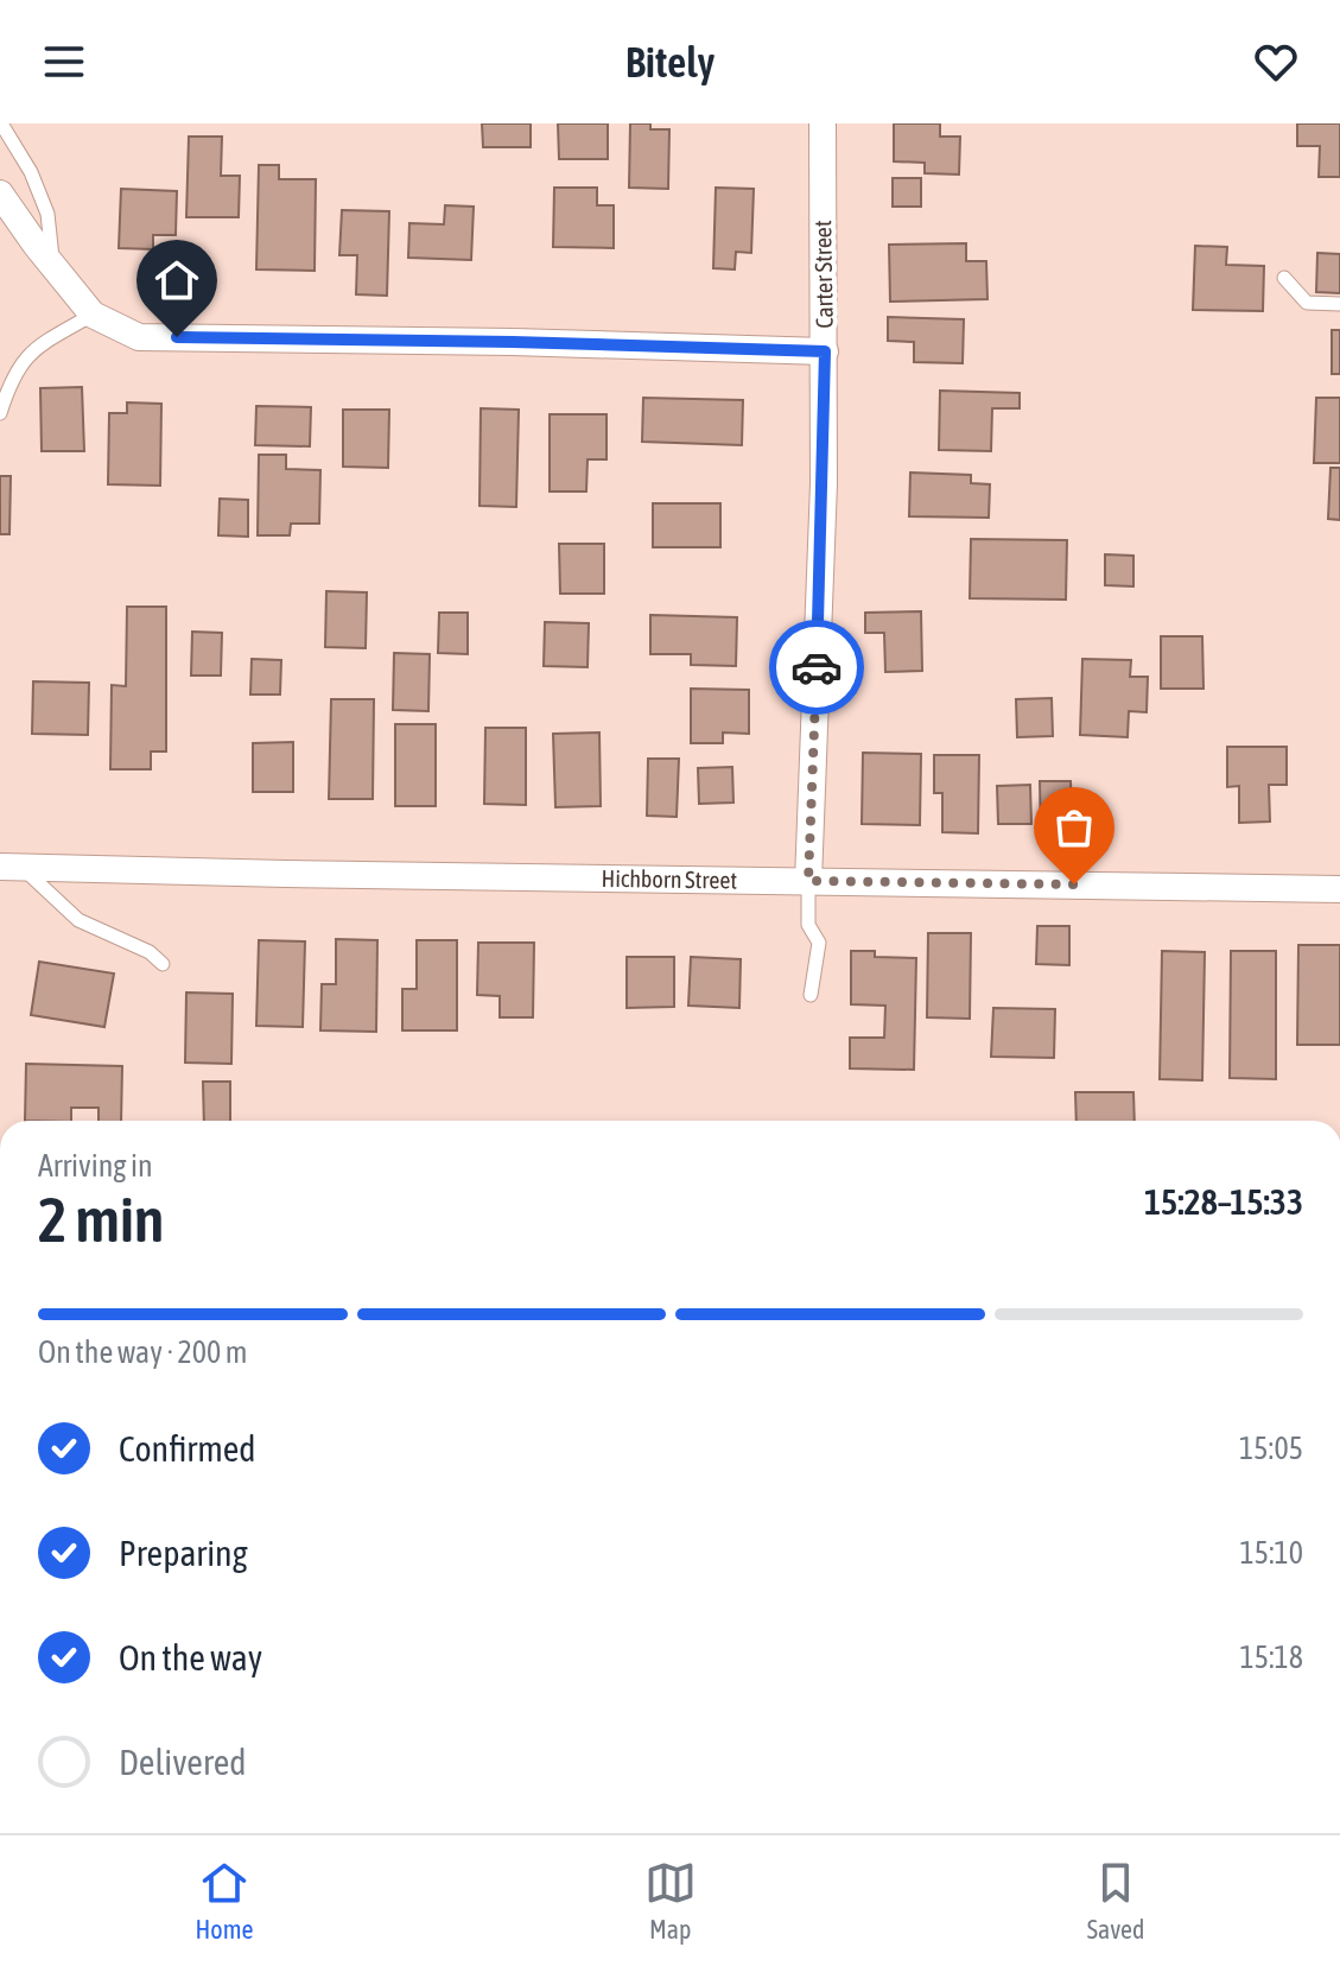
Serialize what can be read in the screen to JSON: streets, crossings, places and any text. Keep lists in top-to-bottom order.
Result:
{
  "streets": {
    "street": ["Carter Street", "Hichborn Street"]
  },
  "crossings": [
    ["Carter Street", "Hichborn Street"]
  ],
  "page": {
    "header": "Bitely",
    "heading": ["2 min", "Arriving in", "15:28–15:33"],
    "bar": "On the way · 200 m",
    "list": [
      ["Confirmed", "15:05"],
      ["Preparing", "15:10"],
      ["On the way", "15:18"],
      "Delivered"
    ],
    "tabs": ["Home", "Map", "Saved"]
  }
}
